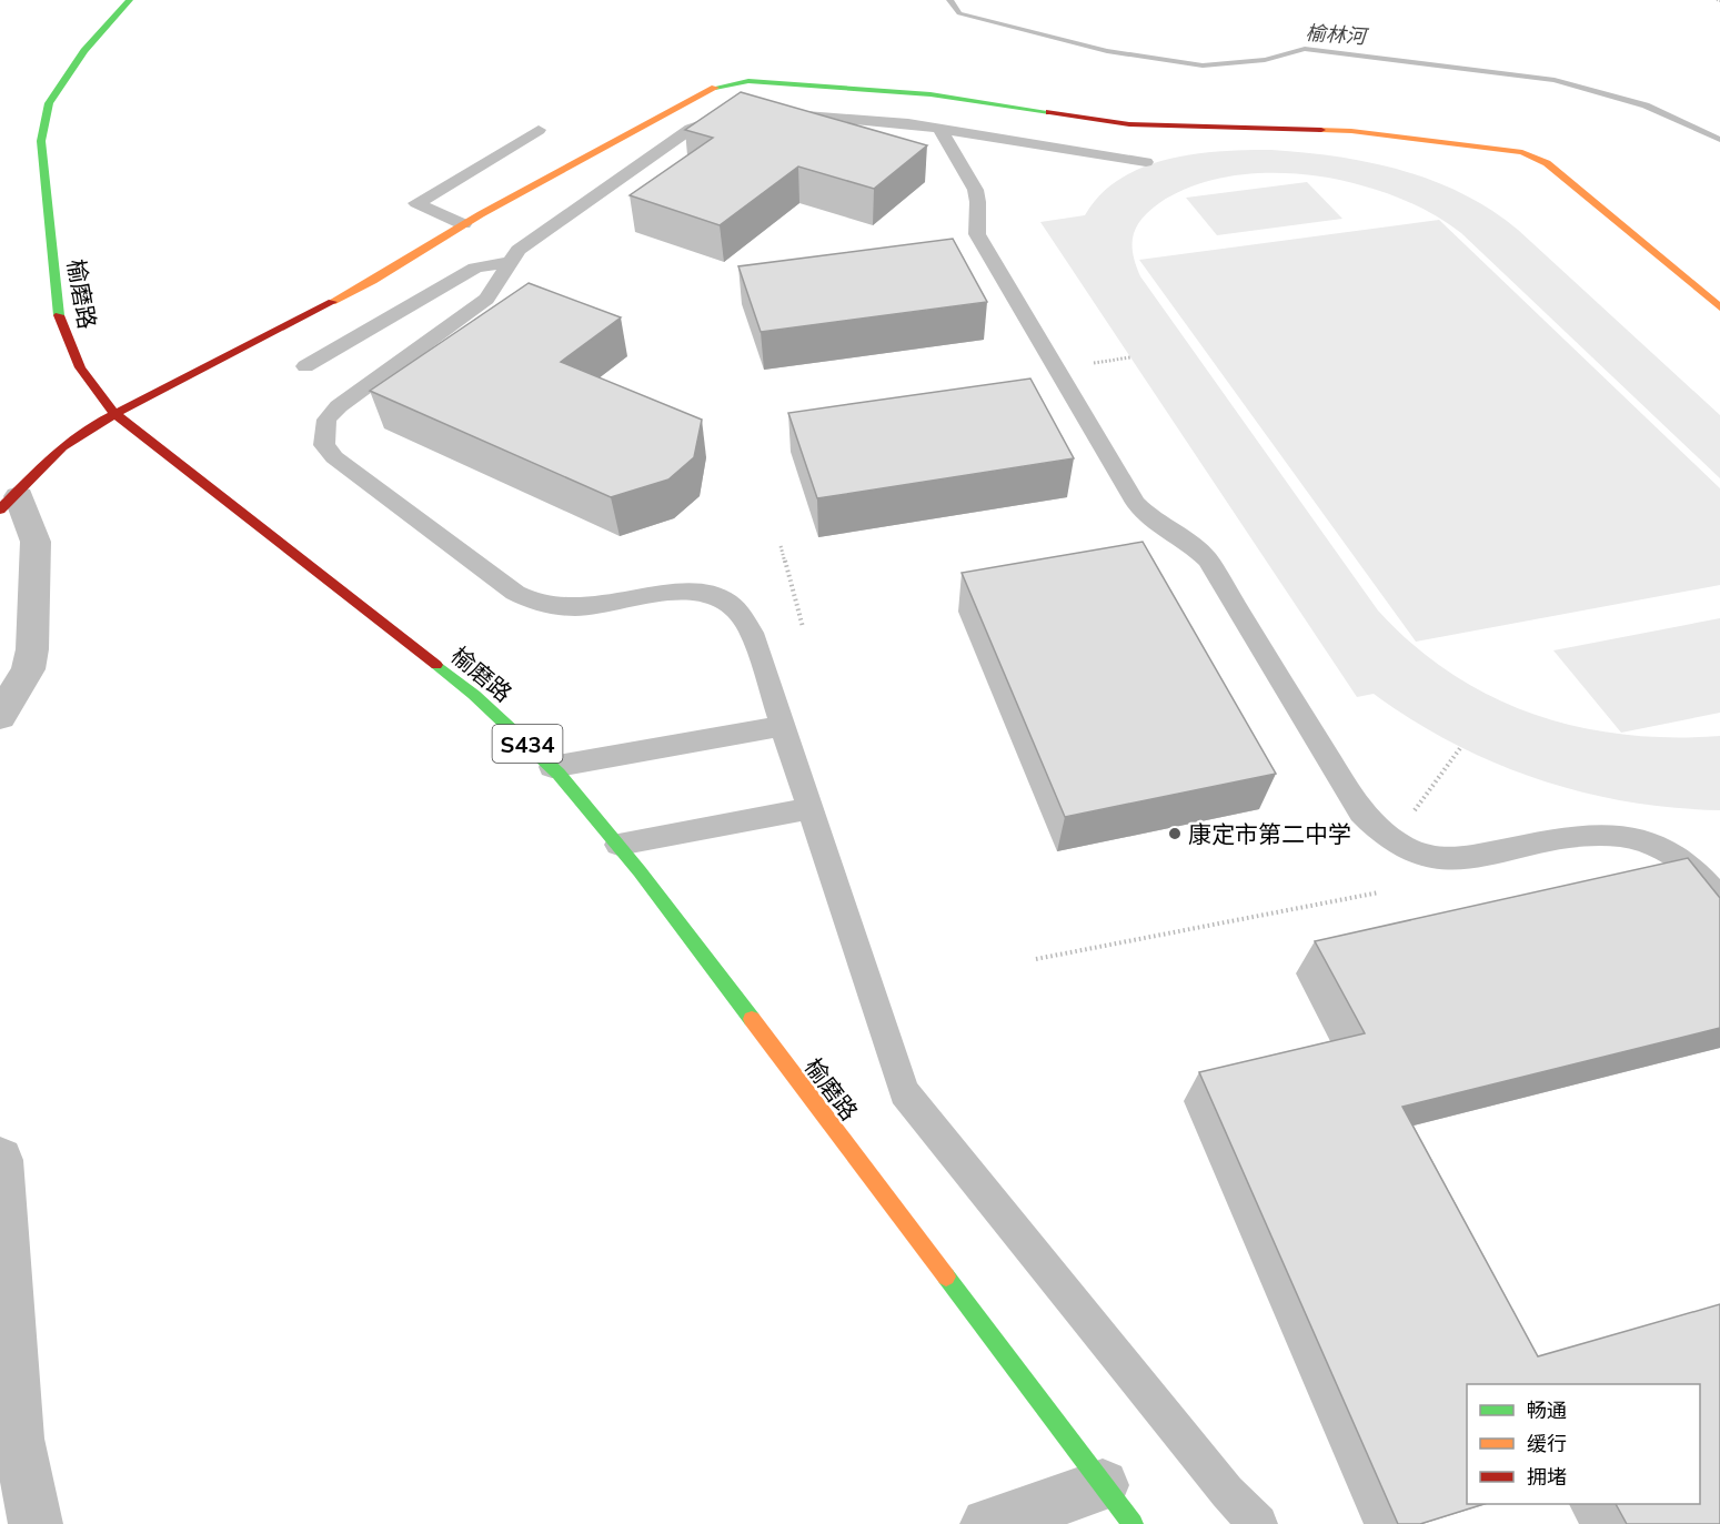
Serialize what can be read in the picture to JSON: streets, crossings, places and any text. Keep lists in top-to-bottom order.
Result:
{
  "streets": {
    "street": ["榆磨路", "S434"]
  },
  "water": ["榆林河"],
  "places": ["康定市第二中学"],
  "legend": ["畅通", "缓行", "拥堵"]
}
